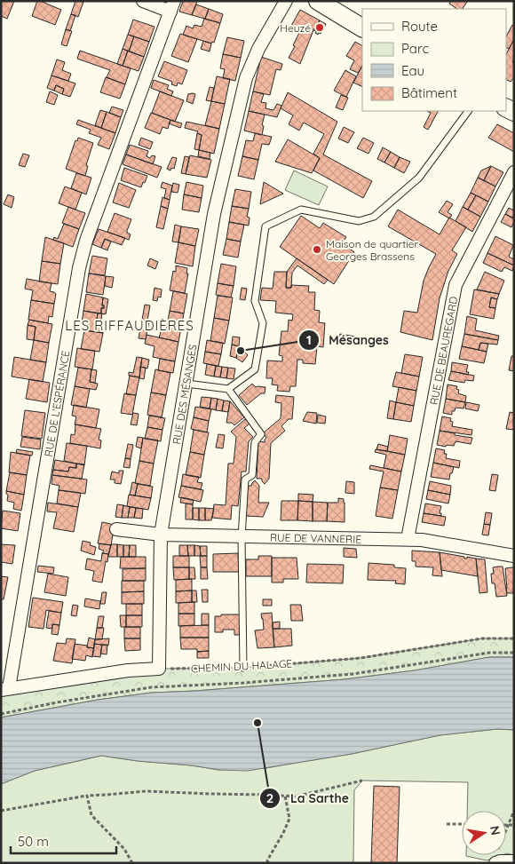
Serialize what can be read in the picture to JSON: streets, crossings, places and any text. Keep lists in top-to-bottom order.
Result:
{
  "streets": {
    "street": [
      "RUE DE BEAUREGARD",
      "RUE DES MÉSANGES",
      "RUE DE L'ESPÉRANCE",
      "RUE DE VANNERIE"
    ],
    "path": ["CHEMIN DU HALAGE"]
  },
  "crossings": [
    ["RUE DE BEAUREGARD", "RUE DE VANNERIE"],
    ["RUE DES MÉSANGES", "RUE DE VANNERIE"],
    ["RUE DES MÉSANGES", "CHEMIN DU HALAGE"]
  ],
  "districts": ["LES RIFFAUDIÈRES"],
  "places": [
    "Heuzé",
    "Maison de quartier Georges Brassens",
    "Mésanges",
    "La Sarthe"
  ],
  "legend": [
    "Route",
    "Parc",
    "Eau",
    "Bâtiment"
  ],
  "scale_bar": "50 m",
  "north": "right"
}
